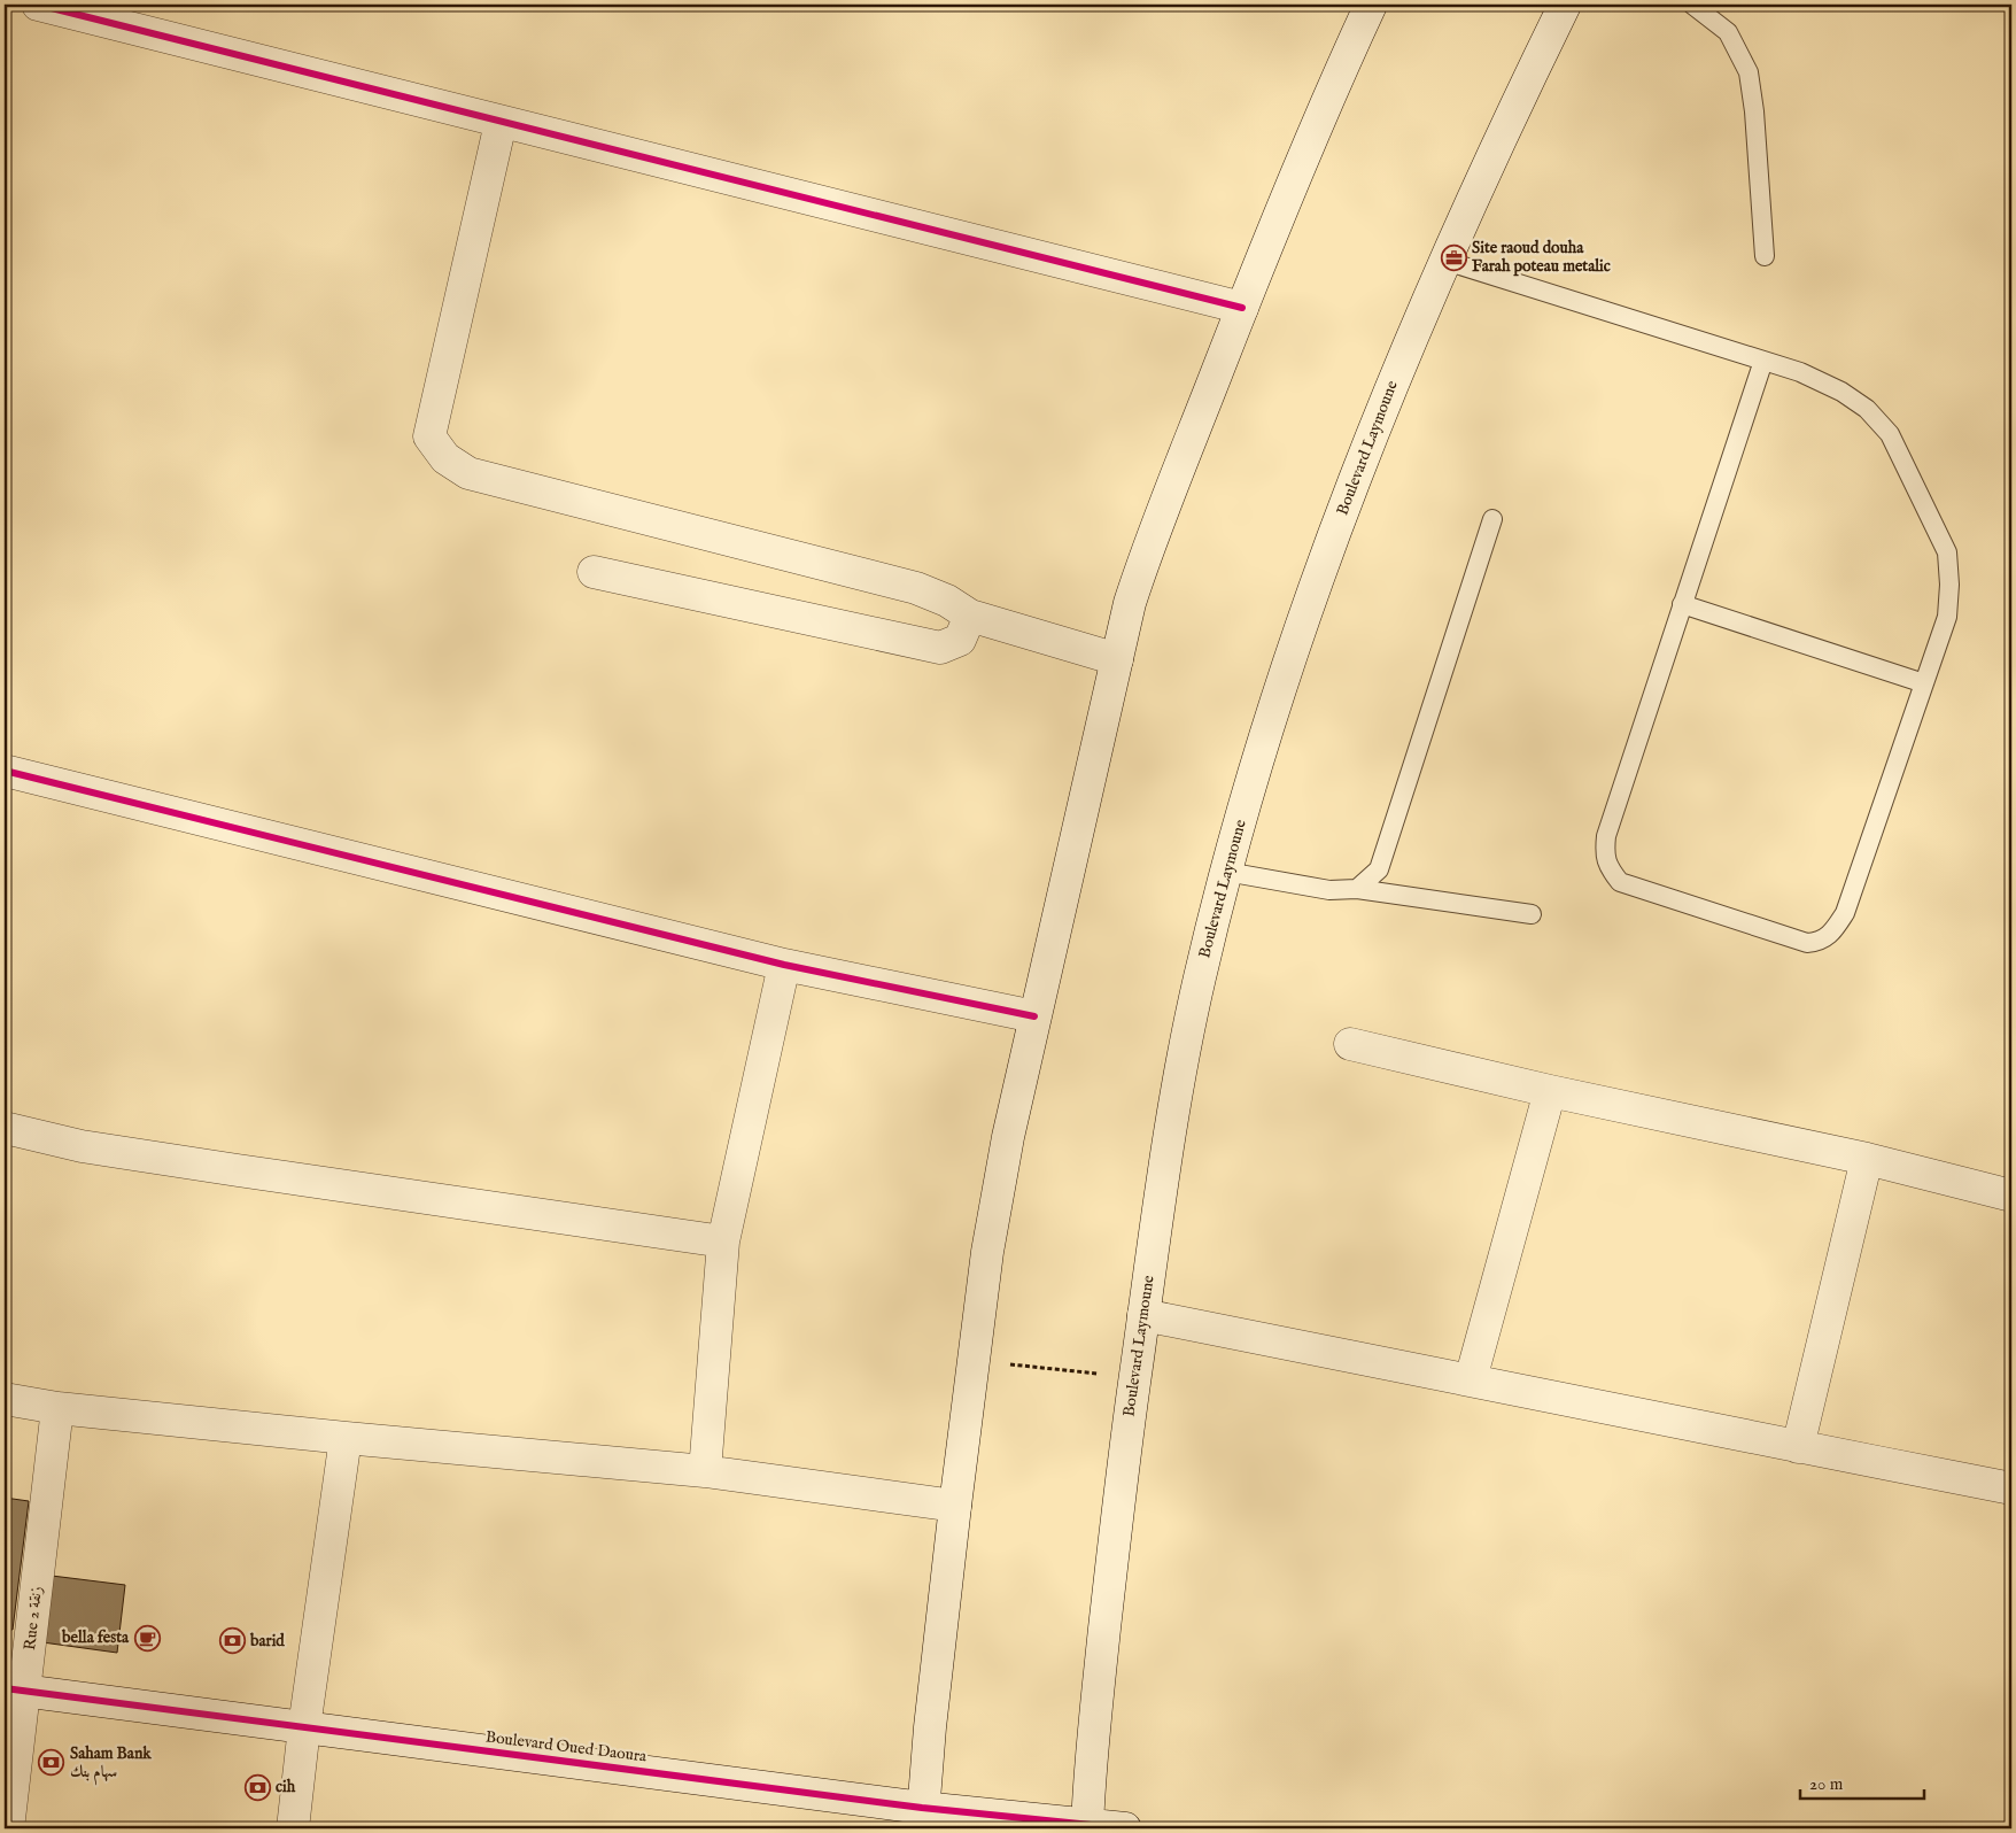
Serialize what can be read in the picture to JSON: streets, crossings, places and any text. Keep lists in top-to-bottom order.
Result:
{
  "streets": {
    "street": ["Boulevard Laymoune", "Rue 2 زنقة", "Boulevard Oued Daoura"]
  },
  "crossings": [
    ["Boulevard Laymoune", "Boulevard Oued Daoura"],
    ["Rue 2 زنقة", "Boulevard Oued Daoura"]
  ],
  "places": {
    "office": ["Site raoud douha Farah poteau metalic"],
    "cafe": ["bella festa"],
    "bank": ["barid", "Saham Bank سهام بنك", "cih"]
  },
  "scale_bar": "20 m"
}
